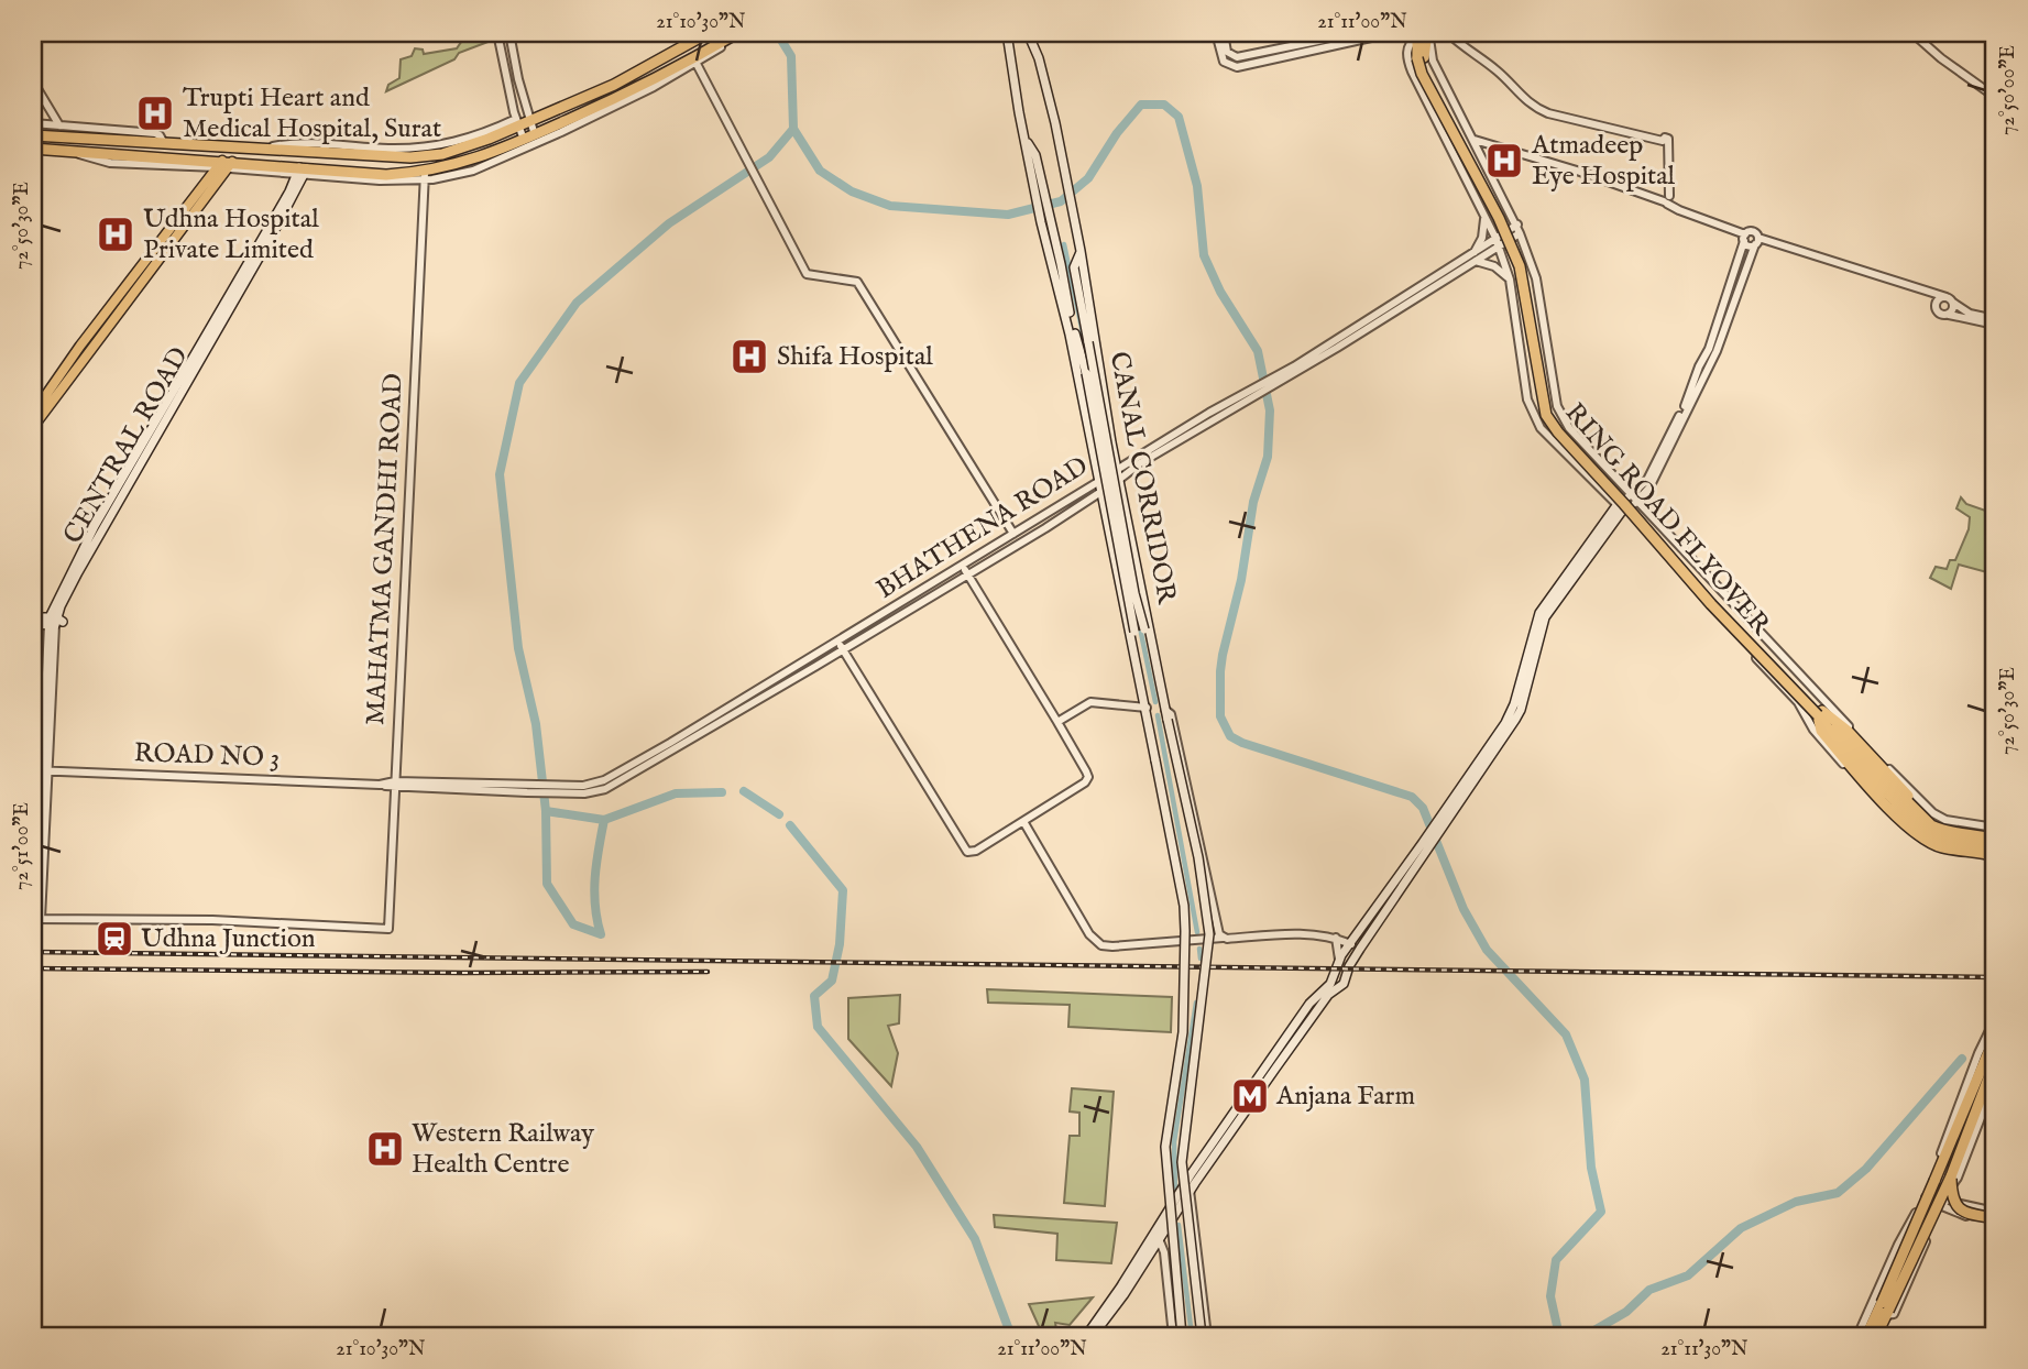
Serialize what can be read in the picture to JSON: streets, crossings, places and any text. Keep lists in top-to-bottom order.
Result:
{
  "streets": {
    "highway": ["RING ROAD FLYOVER"],
    "main road": ["CENTRAL ROAD", "CANAL CORRIDOR"],
    "street": ["BHATHENA ROAD", "MAHATMA GANDHI ROAD", "ROAD NO 3"]
  },
  "crossings": [
    ["CENTRAL ROAD", "MAHATMA GANDHI ROAD"],
    ["CENTRAL ROAD", "ROAD NO 3"],
    ["CANAL CORRIDOR", "BHATHENA ROAD"],
    ["BHATHENA ROAD", "ROAD NO 3"],
    ["MAHATMA GANDHI ROAD", "ROAD NO 3"]
  ],
  "places": {
    "hospital": [
      "Trupti Heart and Medical Hospital, Surat",
      "Atmadeep Eye Hospital",
      "Udhna Hospital Private Limited",
      "Shifa Hospital",
      "Western Railway Health Centre"
    ],
    "station": ["Udhna Junction"],
    "metro station": ["Anjana Farm"]
  },
  "coordinates": [
    "21°10'30\"N",
    "21°11'00\"N",
    "72°50'00\"E",
    "72°50'30\"E",
    "72°51'00\"E",
    "21°11'30\"N"
  ]
}
